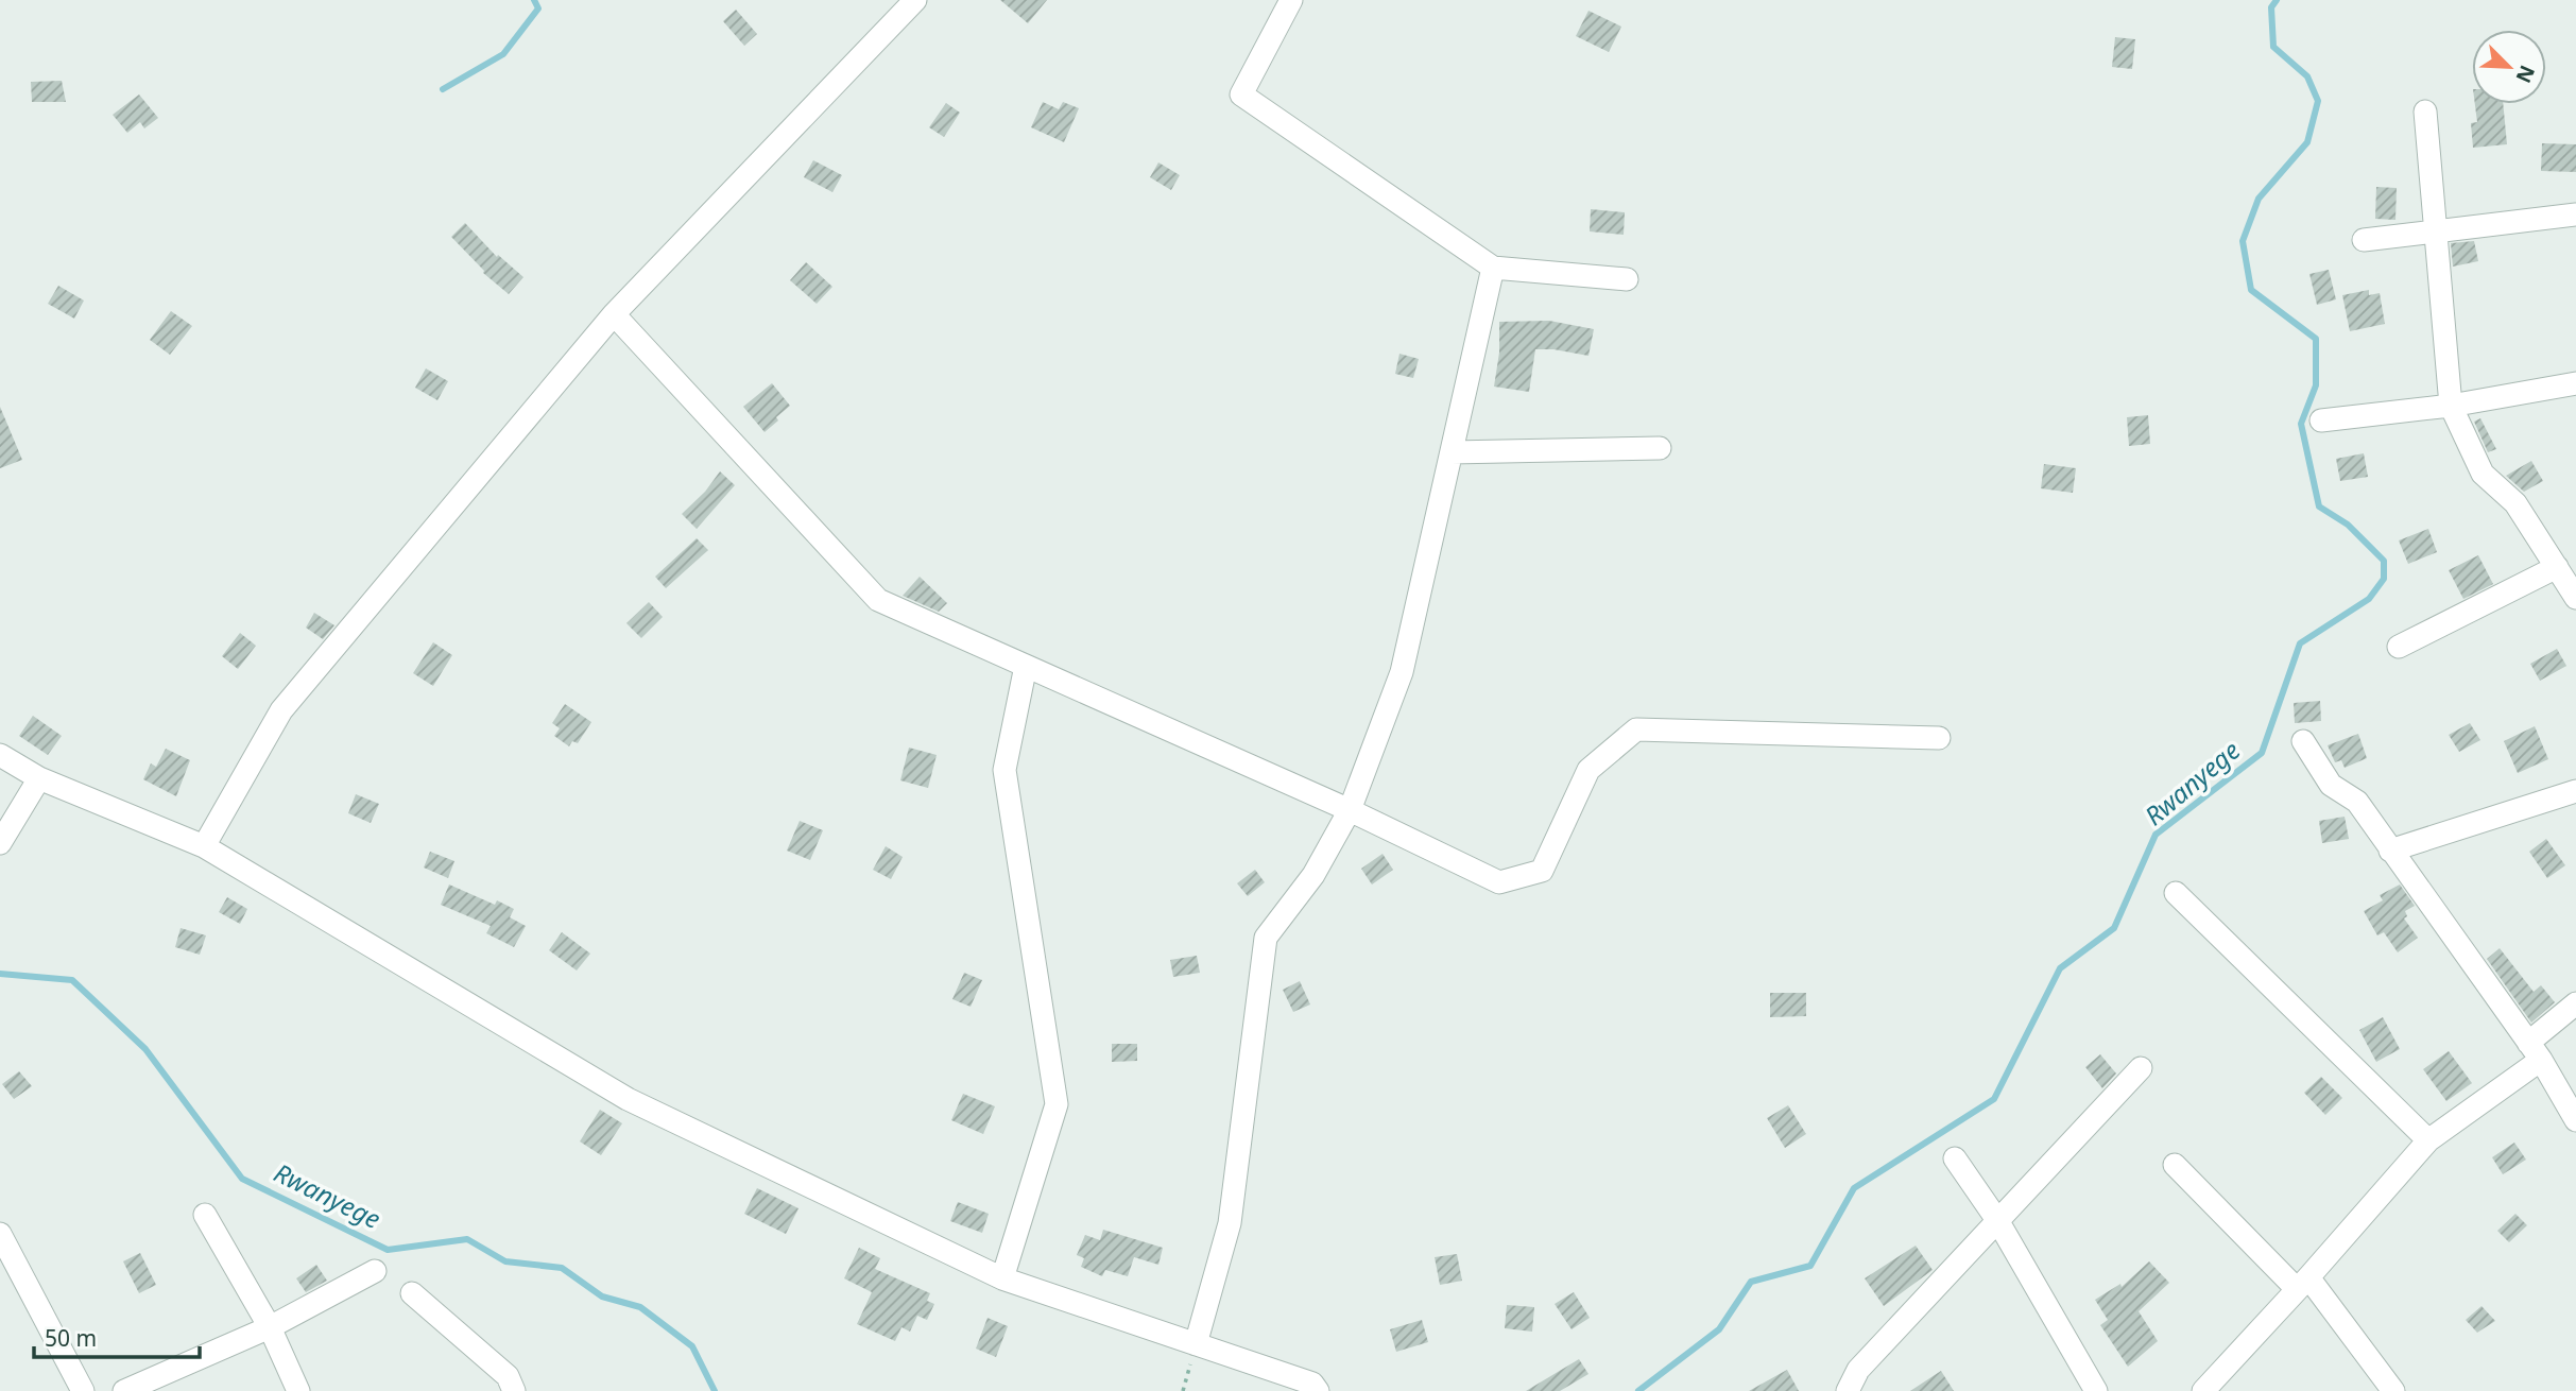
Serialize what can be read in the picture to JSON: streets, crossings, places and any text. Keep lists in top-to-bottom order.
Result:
{
  "water": ["Rwanyege"],
  "scale_bar": "50 m",
  "north": "bottom right"
}
